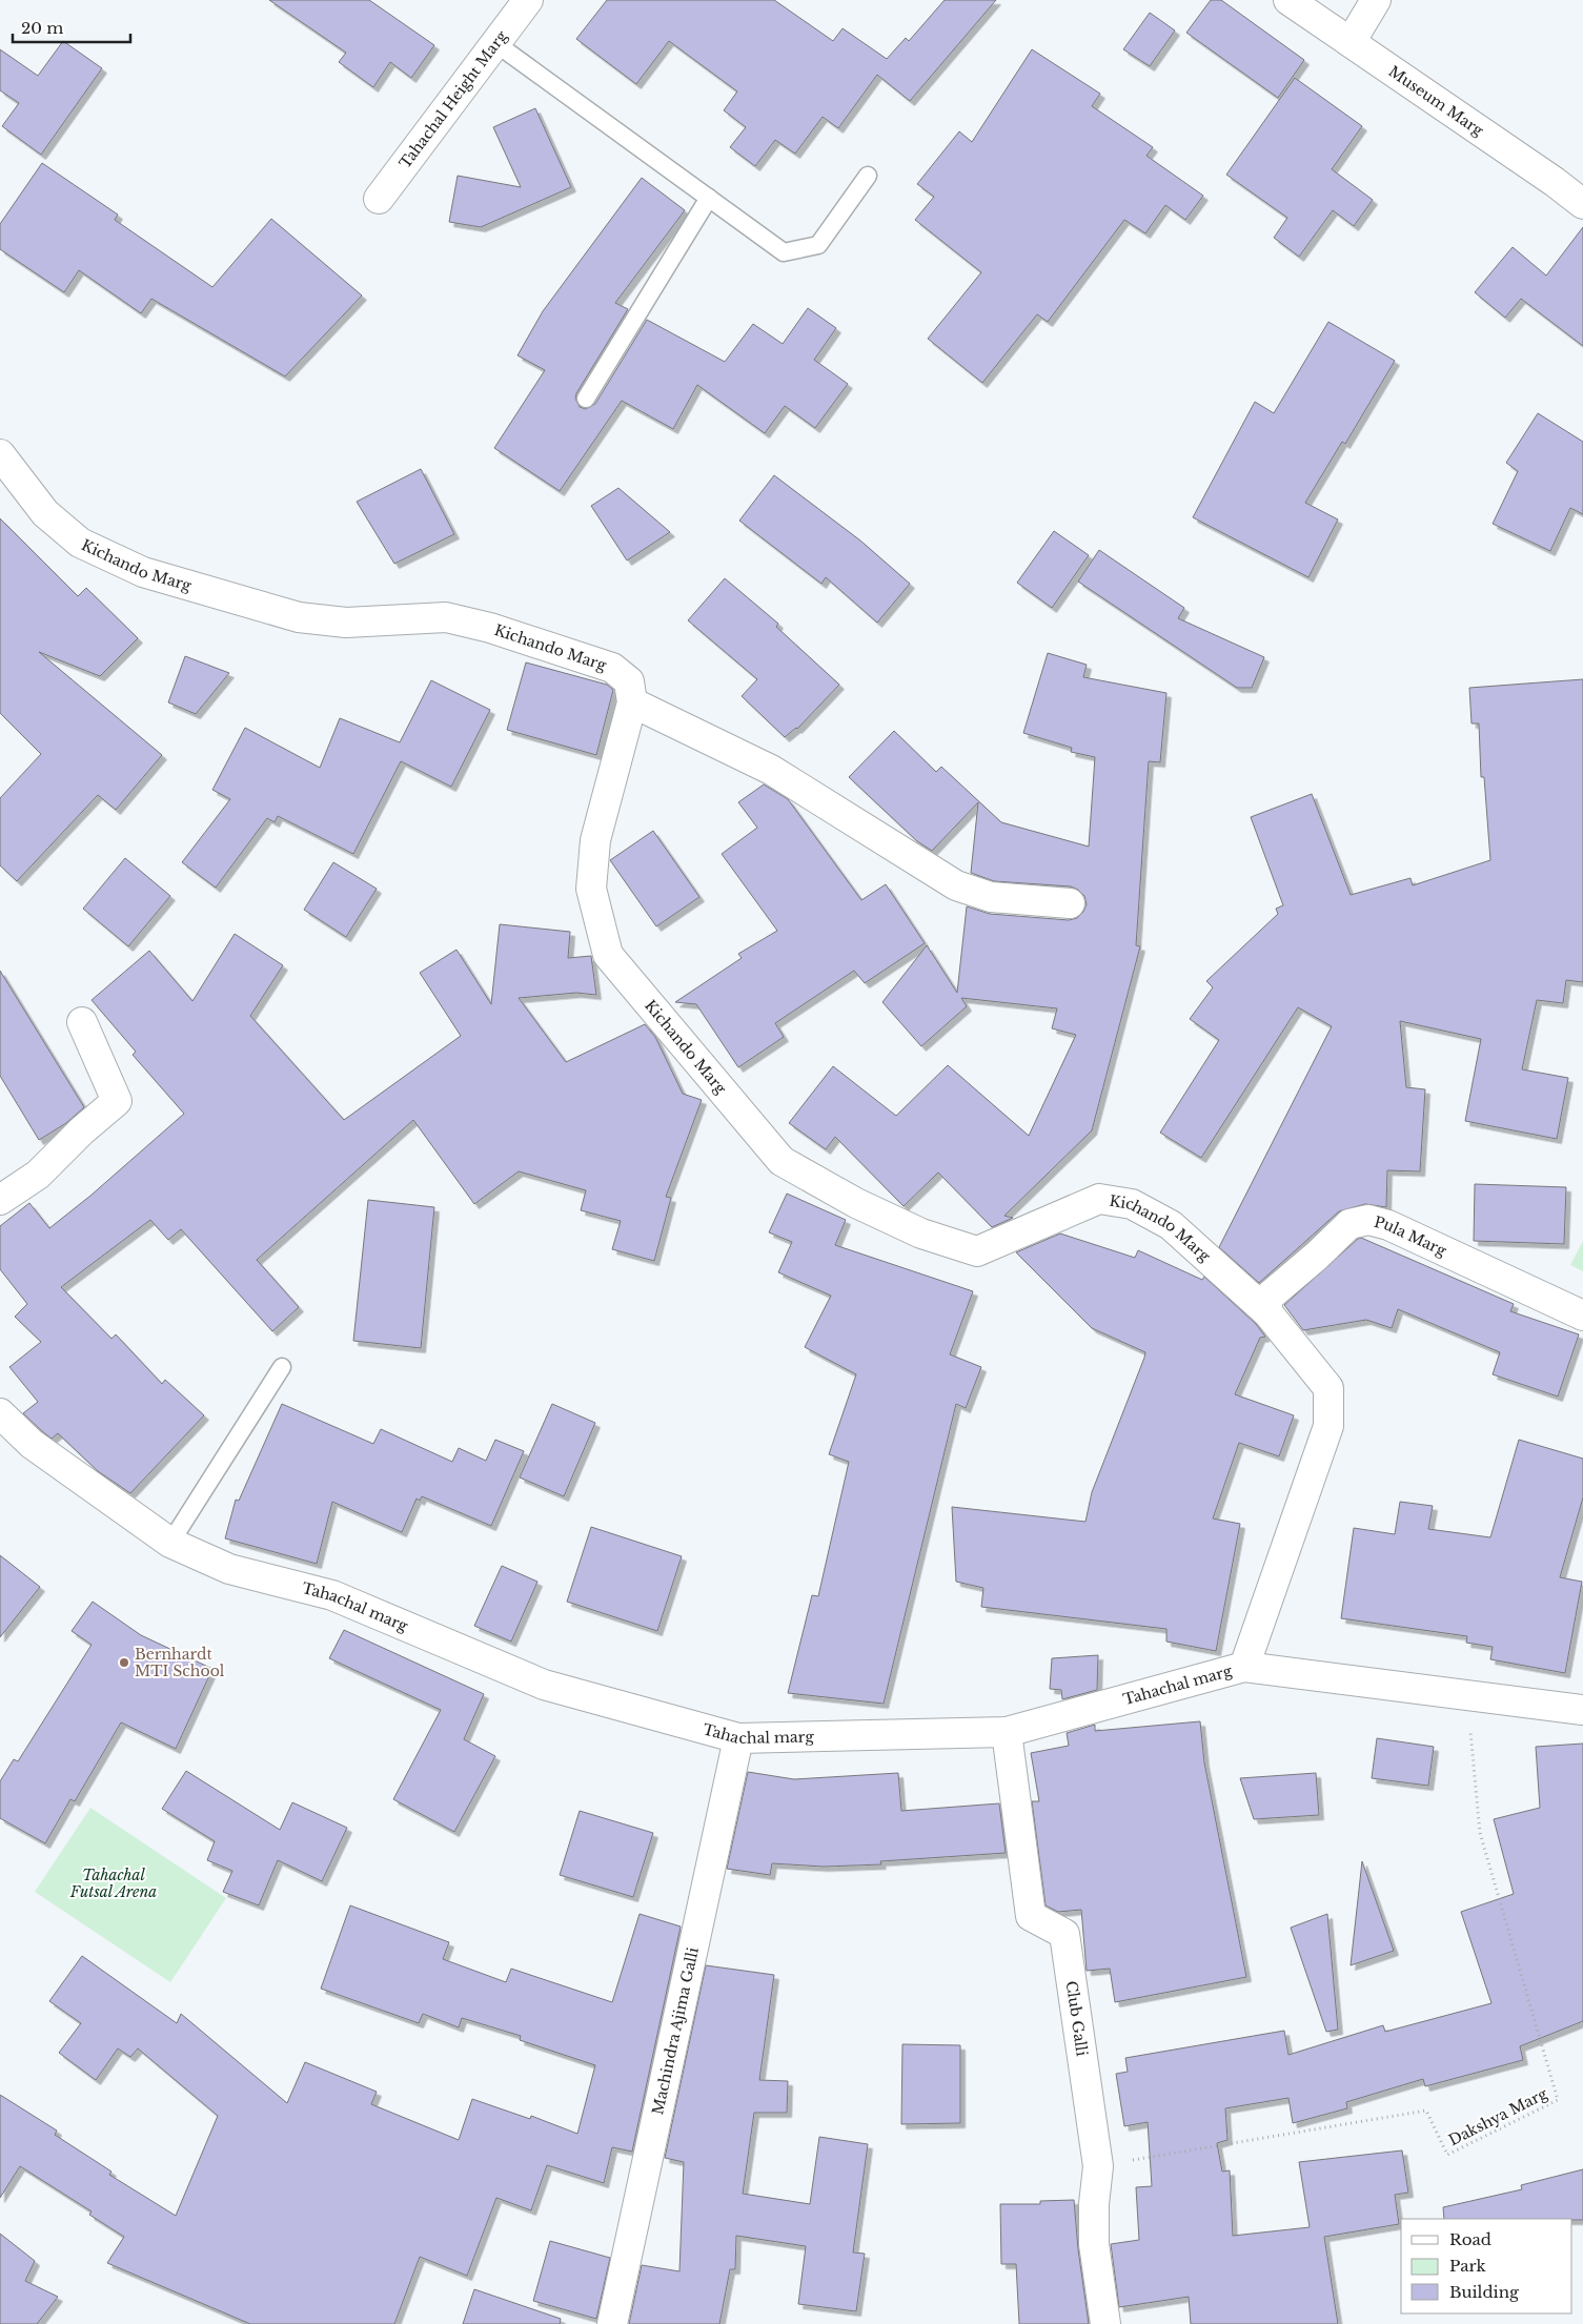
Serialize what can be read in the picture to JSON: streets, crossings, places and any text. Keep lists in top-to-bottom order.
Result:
{
  "streets": {
    "street": [
      "Tahachal Height Marg",
      "Museum Marg",
      "Kichando Marg",
      "Pula Marg",
      "Tahachal marg",
      "Club Galli",
      "Machindra Ajima Galli"
    ],
    "path": ["Dakshya Marg"]
  },
  "crossings": [
    ["Kichando Marg", "Pula Marg"],
    ["Kichando Marg", "Tahachal marg"],
    ["Tahachal marg", "Club Galli"],
    ["Tahachal marg", "Machindra Ajima Galli"],
    ["Tahachal marg", "Dakshya Marg"],
    ["Club Galli", "Dakshya Marg"]
  ],
  "parks": ["Tahachal Futsal Arena"],
  "places": ["Bernhardt MTI School"],
  "legend": ["Road", "Park", "Building"],
  "scale_bar": "20 m"
}
